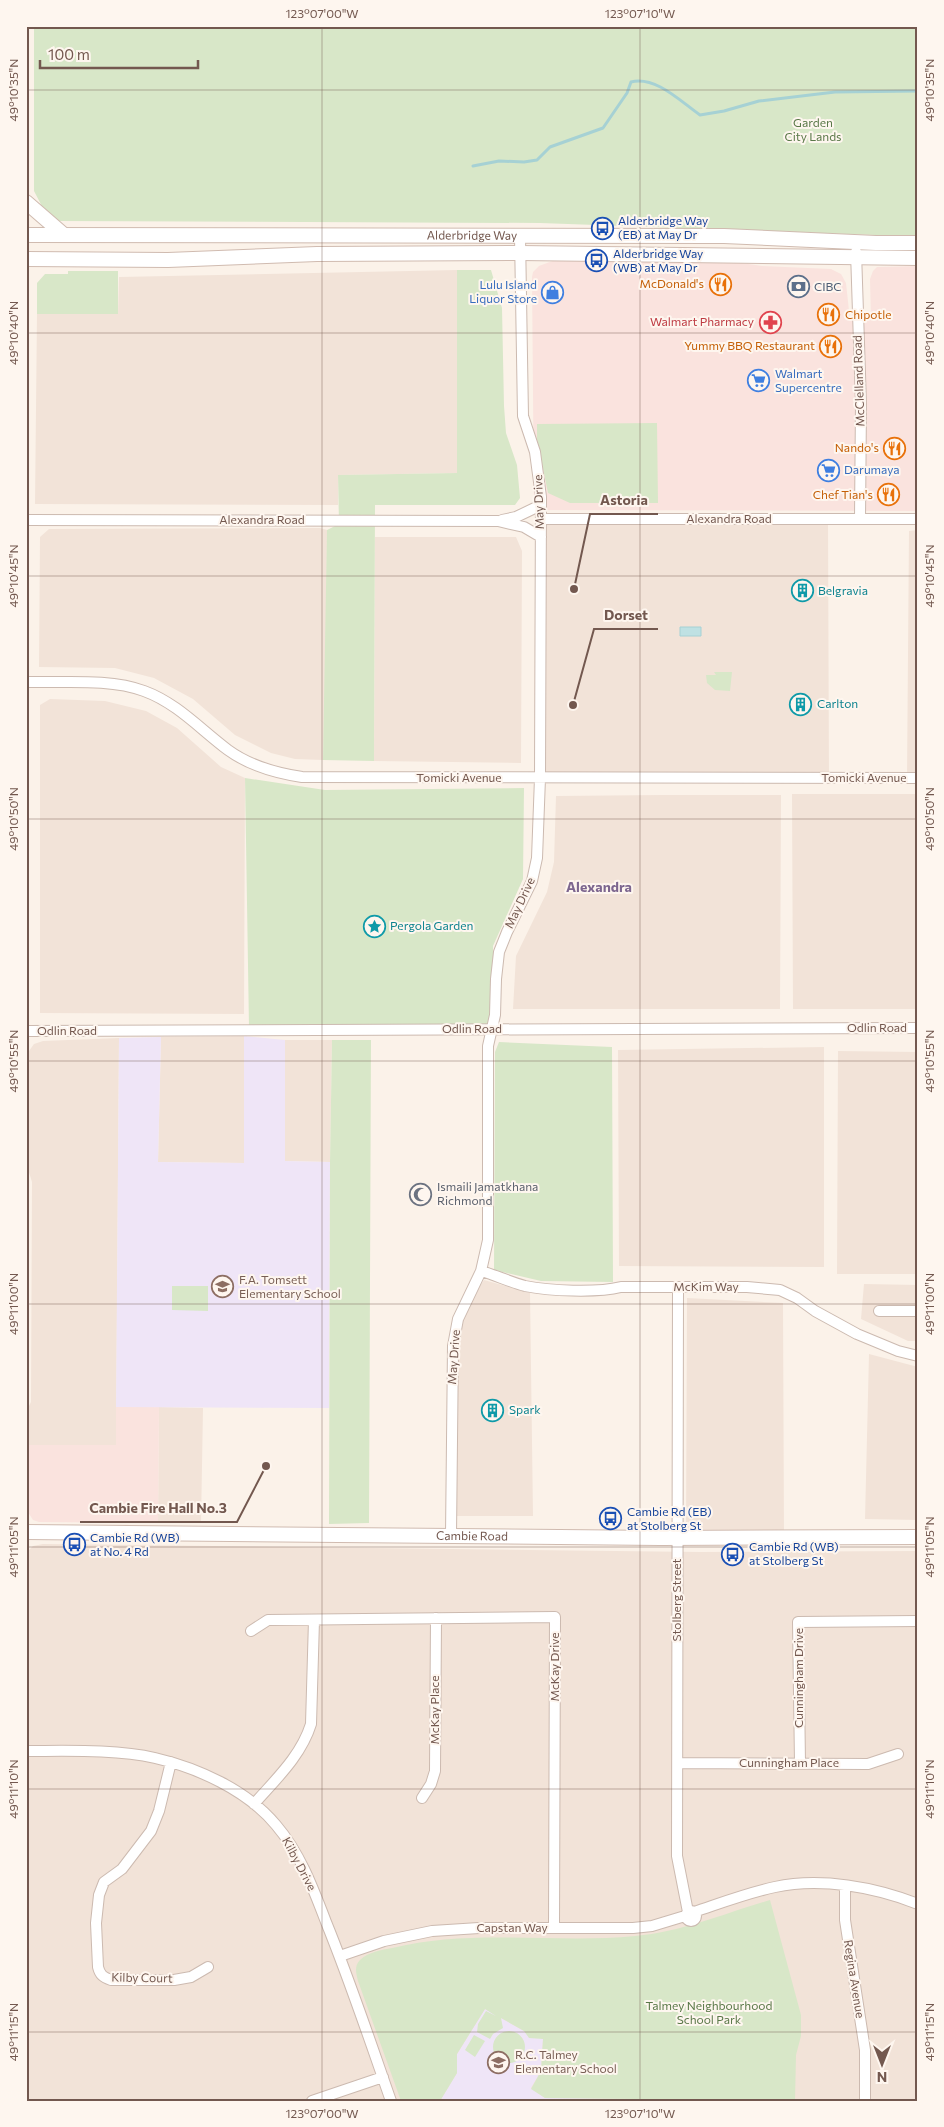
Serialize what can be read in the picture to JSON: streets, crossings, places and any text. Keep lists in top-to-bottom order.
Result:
{
  "streets": {
    "main road": ["Alderbridge Way", "Cambie Road"],
    "street": [
      "McClelland Road",
      "May Drive",
      "Alexandra Road",
      "Tomicki Avenue",
      "Odlin Road",
      "McKim Way",
      "Stolberg Street",
      "McKay Drive",
      "Cunningham Drive",
      "McKay Place",
      "Cunningham Place",
      "Kilby Drive",
      "Capstan Way",
      "Kilby Court",
      "Regina Avenue"
    ]
  },
  "crossings": [
    ["Alderbridge Way", "McClelland Road"],
    ["Alderbridge Way", "May Drive"],
    ["McClelland Road", "Alexandra Road"],
    ["May Drive", "Alexandra Road"],
    ["May Drive", "Tomicki Avenue"],
    ["May Drive", "Odlin Road"],
    ["May Drive", "McKim Way"],
    ["May Drive", "Cambie Road"],
    ["McKim Way", "Stolberg Street"],
    ["Cambie Road", "Stolberg Street"],
    ["Stolberg Street", "Cunningham Place"],
    ["Stolberg Street", "Capstan Way"],
    ["McKay Drive", "McKay Place"],
    ["McKay Drive", "Capstan Way"],
    ["Cunningham Drive", "Cunningham Place"],
    ["Kilby Drive", "Capstan Way"],
    ["Kilby Drive", "Kilby Court"],
    ["Capstan Way", "Regina Avenue"]
  ],
  "districts": ["Alexandra"],
  "parks": ["Garden City Lands", "Talmey Neighbourhood School Park"],
  "places": {
    "bus stop": [
      "Alderbridge Way (EB) at May Dr",
      "Alderbridge Way (WB) at May Dr",
      "Cambie Rd (EB) at Stolberg St",
      "Cambie Rd (WB) at No. 4 Rd",
      "Cambie Rd (WB) at Stolberg St"
    ],
    "restaurant": [
      "McDonald's",
      "Chipotle",
      "Yummy BBQ Restaurant",
      "Nando's",
      "Chef Tian's"
    ],
    "bank": ["CIBC"],
    "shop": ["Lulu Island Liquor Store"],
    "pharmacy": ["Walmart Pharmacy"],
    "supermarket": ["Walmart Supercentre", "Darumaya"],
    "other": ["Astoria", "Dorset", "Cambie Fire Hall No.3"],
    "building": ["Belgravia", "Carlton", "Spark"],
    "place": ["Pergola Garden"],
    "mosque": ["Ismaili Jamatkhana Richmond"],
    "school or university": ["F.A. Tomsett Elementary School", "R.C. Talmey Elementary School"]
  },
  "scale_bar": "100 m",
  "north": "bottom",
  "coordinates": [
    "123°07'00\"W",
    "123°07'10\"W",
    "49°10'35\"N",
    "49°10'40\"N",
    "49°10'45\"N",
    "49°10'50\"N",
    "49°10'55\"N",
    "49°11'00\"N",
    "49°11'05\"N",
    "49°11'10\"N",
    "49°11'15\"N"
  ]
}
